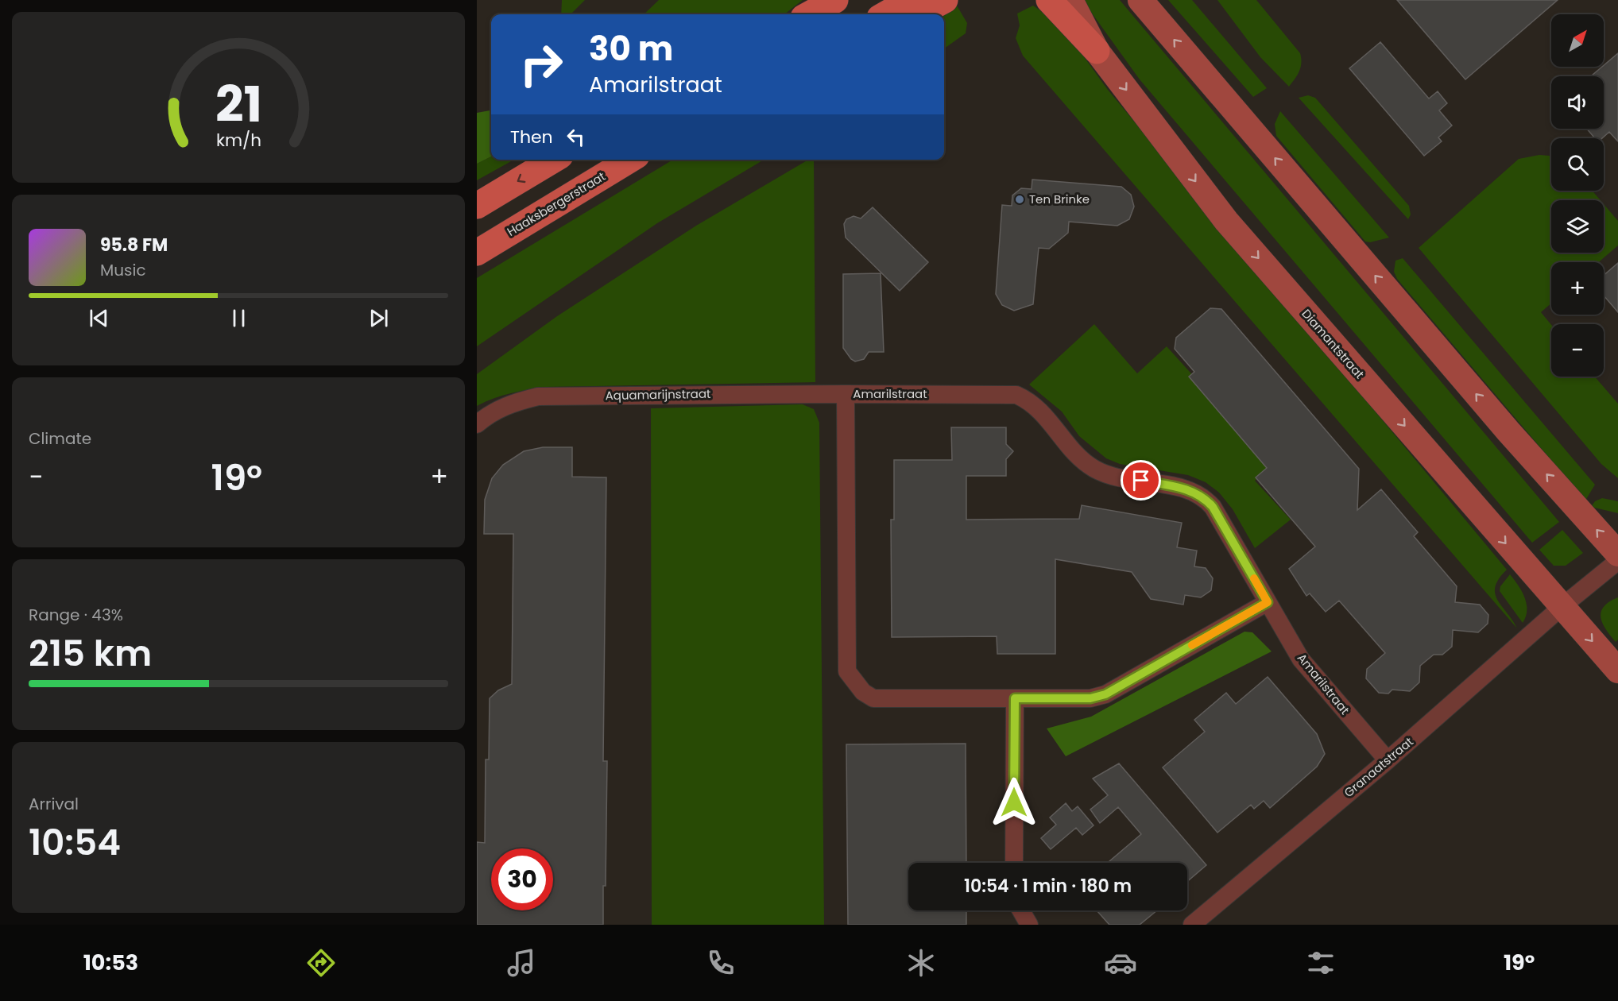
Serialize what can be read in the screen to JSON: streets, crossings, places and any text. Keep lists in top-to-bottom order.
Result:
{
  "streets": {
    "main road": ["Haaksbergerstraat", "Diamantstraat"],
    "street": ["Amarilstraat", "Aquamarijnstraat", "Granaatstraat"]
  },
  "crossings": [
    ["Diamantstraat", "Granaatstraat"],
    ["Amarilstraat", "Aquamarijnstraat"],
    ["Amarilstraat", "Granaatstraat"]
  ],
  "places": ["Ten Brinke"],
  "north": "top right",
  "page": {
    "map_buttons": ["+", "−"],
    "turn": ["30 m", "Amarilstraat"],
    "then": "Then",
    "song": ["95.8 FM", "Music"],
    "tile": [
      "Climate",
      ["Range · 43%", "215 km"],
      ["Arrival", "10:54"]
    ],
    "heat": ["−", "19°", "+"],
    "limit": "30",
    "trip": "10:54 · 1 min · 180 m",
    "tabs": ["10:53", "19°"],
    "gauge": ["21", "km/h"]
  }
}
